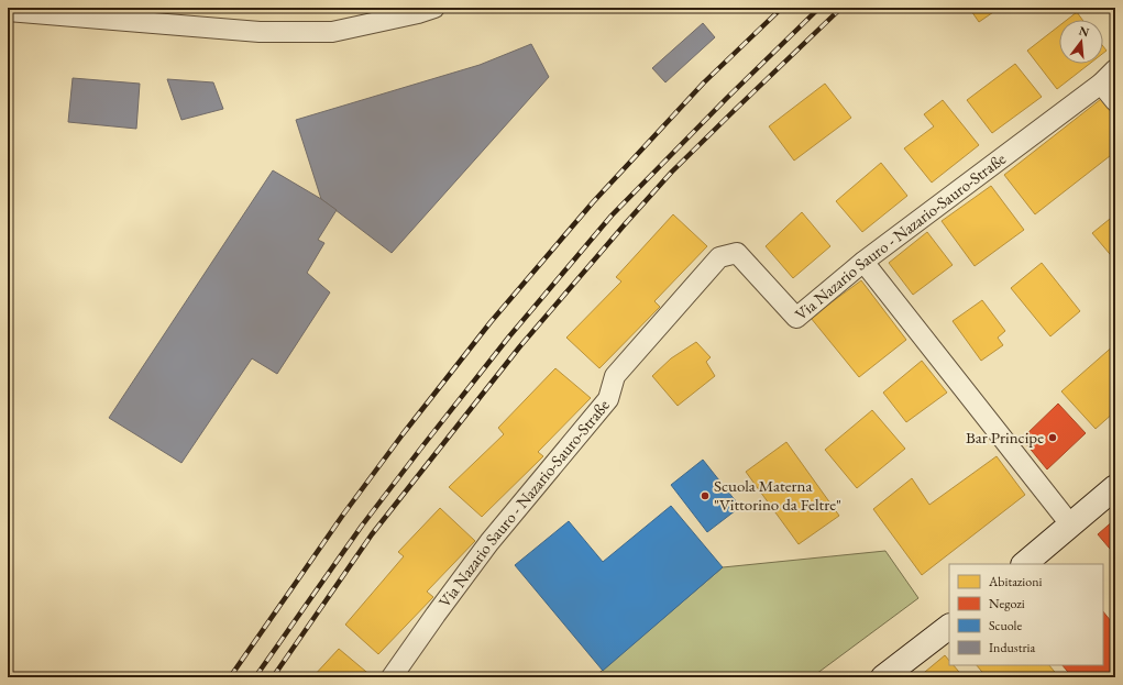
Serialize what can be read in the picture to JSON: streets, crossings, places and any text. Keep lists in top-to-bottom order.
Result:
{
  "streets": {
    "street": ["Via Nazario Sauro - Nazario-Sauro-Straße"]
  },
  "places": ["Bar Principe", "Scuola Materna \"Vittorino da Feltre\""],
  "legend": [
    "Abitazioni",
    "Negozi",
    "Scuole",
    "Industria"
  ],
  "north": "top"
}
